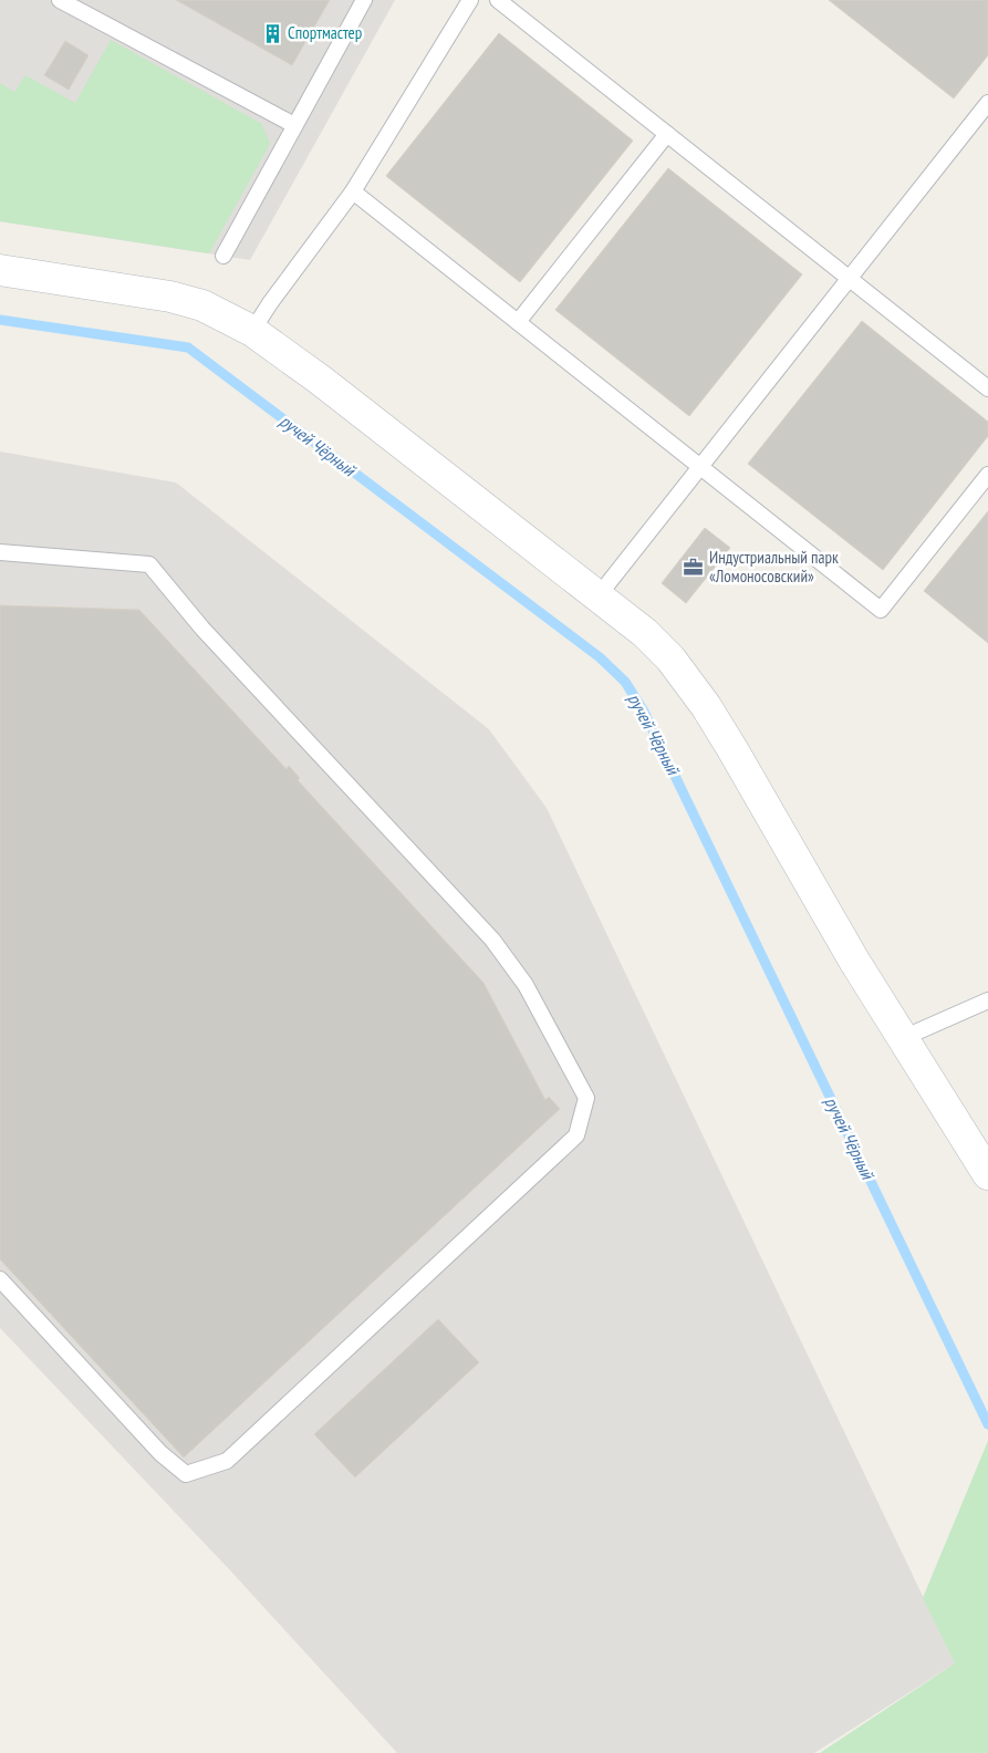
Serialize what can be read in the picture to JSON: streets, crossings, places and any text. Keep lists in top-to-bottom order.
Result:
{
  "water": ["ручей Чёрный"],
  "places": {
    "building": ["Спортмастер"],
    "office": ["Индустриальный парк «Ломоносовский»"]
  }
}
